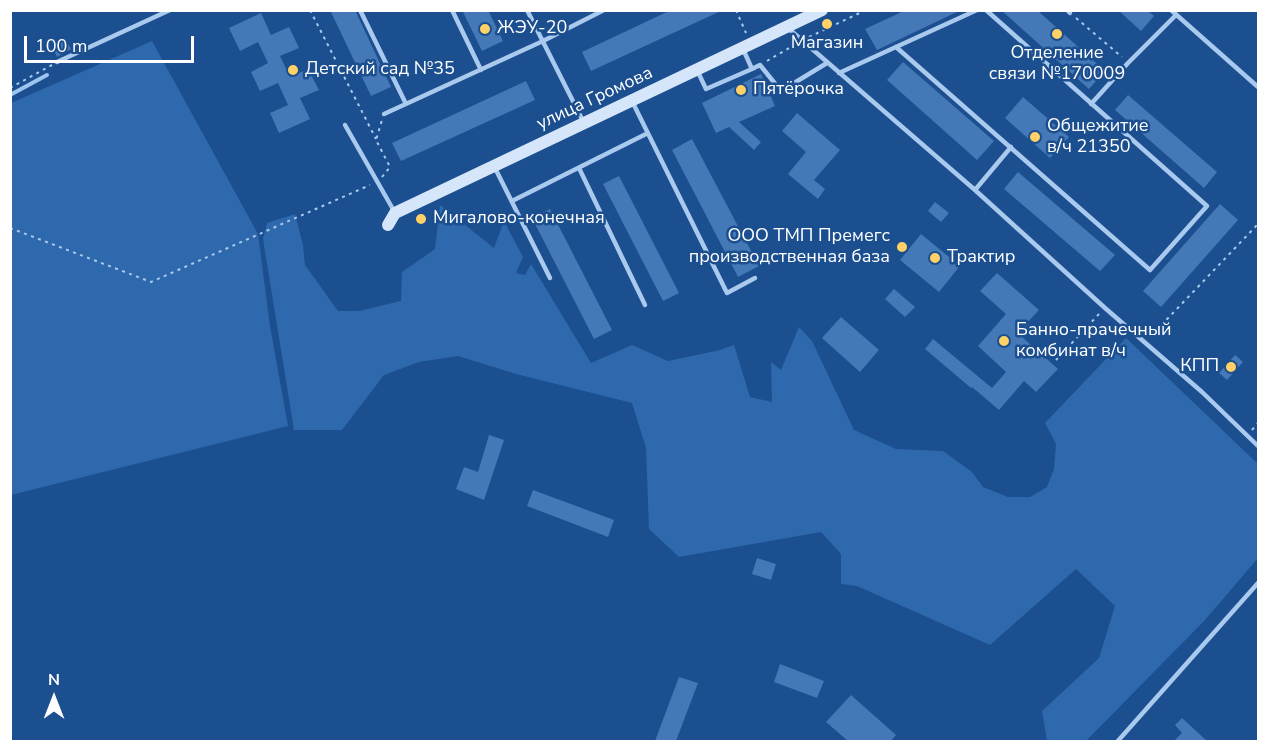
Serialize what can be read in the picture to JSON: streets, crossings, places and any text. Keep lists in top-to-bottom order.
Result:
{
  "streets": {
    "street": ["улица Громова"]
  },
  "places": [
    "Магазин",
    "ЖЭУ-20",
    "Отделение связи №170009",
    "Детский сад №35",
    "Пятёрочка",
    "Общежитие в/ч 21350",
    "Мигалово-конечная",
    "ООО ТМП Премегс производственная база",
    "Трактир",
    "Банно-прачечный комбинат в/ч",
    "КПП"
  ],
  "scale_bar": "100 m",
  "north": "top"
}
